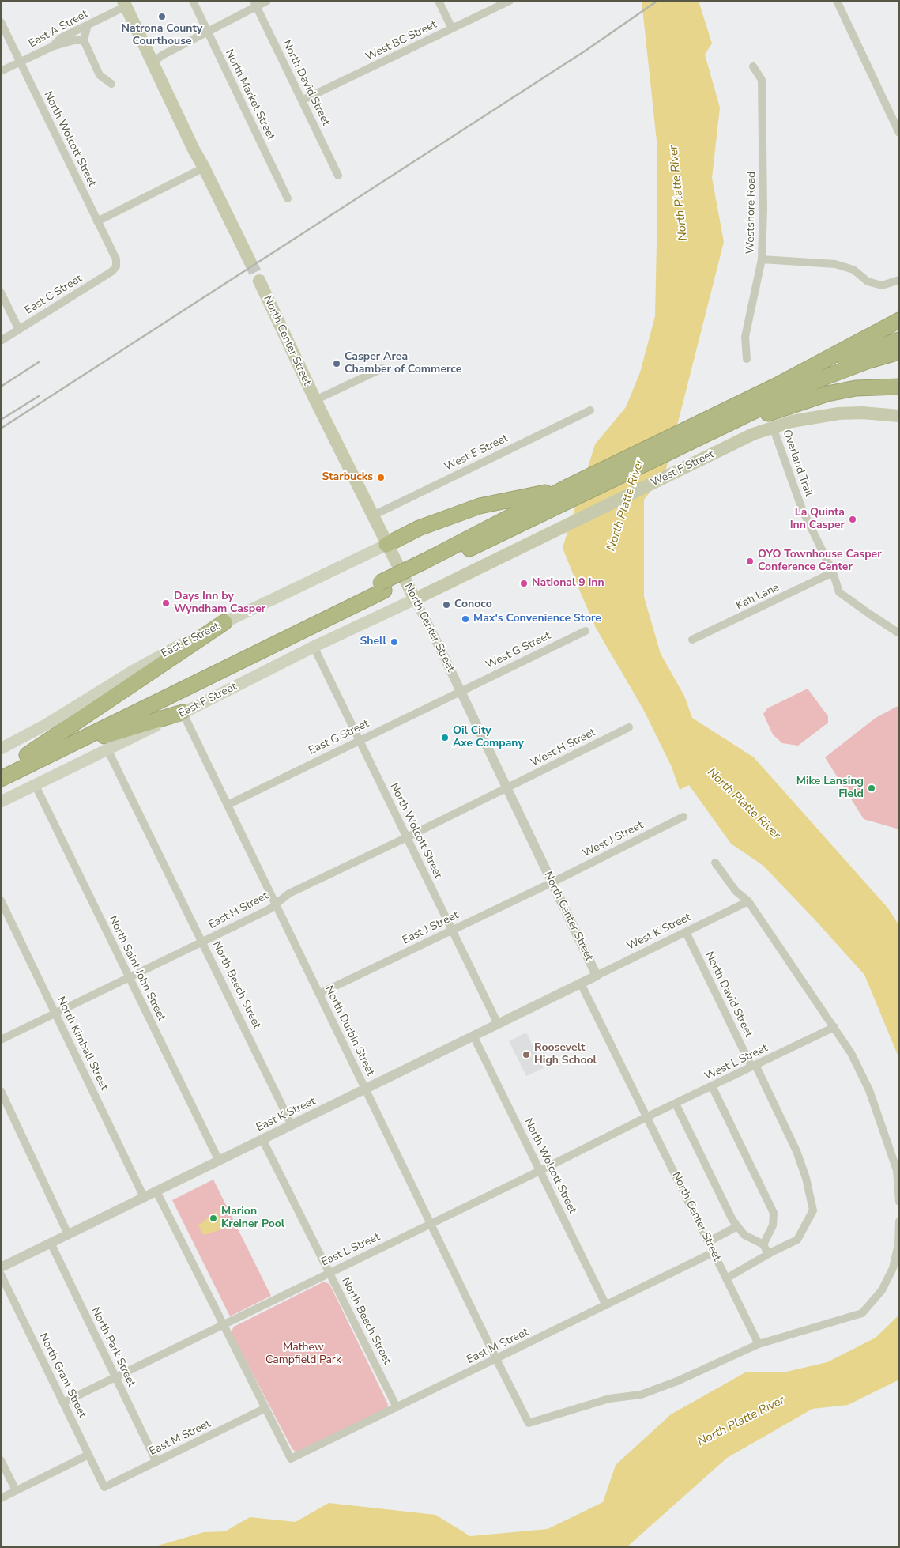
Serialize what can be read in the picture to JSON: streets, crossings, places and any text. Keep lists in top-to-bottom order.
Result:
{
  "streets": {
    "main road": [
      "North Center Street",
      "West F Street",
      "East E Street",
      "East F Street"
    ],
    "street": [
      "East A Street",
      "West BC Street",
      "North David Street",
      "North Market Street",
      "North Wolcott Street",
      "Westshore Road",
      "East C Street",
      "West E Street",
      "Overland Trail",
      "Kati Lane",
      "West G Street",
      "East G Street",
      "West H Street",
      "West J Street",
      "East H Street",
      "East J Street",
      "West K Street",
      "North Saint John Street",
      "North Beech Street",
      "North Durbin Street",
      "North Kimball Street",
      "West L Street",
      "East K Street",
      "East L Street",
      "East M Street",
      "North Park Street",
      "North Grant Street"
    ]
  },
  "crossings": [
    ["East A Street", "North Wolcott Street"],
    ["West BC Street", "North David Street"],
    ["North David Street", "North Center Street"],
    ["North David Street", "West K Street"],
    ["North David Street", "West L Street"],
    ["North Wolcott Street", "East C Street"],
    ["North Wolcott Street", "East F Street"],
    ["North Wolcott Street", "East G Street"],
    ["North Wolcott Street", "East H Street"],
    ["North Wolcott Street", "East J Street"],
    ["North Wolcott Street", "East K Street"],
    ["North Wolcott Street", "East L Street"],
    ["North Wolcott Street", "East M Street"],
    ["North Center Street", "West E Street"],
    ["North Center Street", "West F Street"],
    ["North Center Street", "East E Street"],
    ["North Center Street", "West G Street"],
    ["North Center Street", "East F Street"],
    ["North Center Street", "East G Street"],
    ["North Center Street", "West H Street"],
    ["North Center Street", "West J Street"],
    ["North Center Street", "East H Street"],
    ["North Center Street", "East J Street"],
    ["North Center Street", "West K Street"],
    ["North Center Street", "North Durbin Street"],
    ["North Center Street", "West L Street"],
    ["North Center Street", "East K Street"],
    ["North Center Street", "East L Street"],
    ["North Center Street", "East M Street"],
    ["Overland Trail", "West F Street"],
    ["Overland Trail", "Kati Lane"],
    ["West F Street", "East F Street"],
    ["West G Street", "East G Street"],
    ["East F Street", "North Saint John Street"],
    ["East F Street", "North Beech Street"],
    ["East F Street", "North Durbin Street"],
    ["East G Street", "North Durbin Street"],
    ["West H Street", "East H Street"],
    ["West J Street", "East J Street"],
    ["East H Street", "North Saint John Street"],
    ["East H Street", "North Beech Street"],
    ["East H Street", "North Durbin Street"],
    ["East H Street", "North Kimball Street"],
    ["East J Street", "North Durbin Street"],
    ["West K Street", "East K Street"],
    ["North Saint John Street", "East K Street"],
    ["North Beech Street", "East K Street"],
    ["North Beech Street", "East L Street"],
    ["North Beech Street", "East M Street"],
    ["North Durbin Street", "East K Street"],
    ["North Durbin Street", "East L Street"],
    ["North Durbin Street", "East M Street"],
    ["North Kimball Street", "East K Street"],
    ["West L Street", "East L Street"],
    ["East K Street", "North Park Street"],
    ["East L Street", "North Park Street"],
    ["East L Street", "North Grant Street"],
    ["East M Street", "North Park Street"],
    ["East M Street", "North Grant Street"]
  ],
  "water": ["North Platte River"],
  "parks": ["Mathew Campfield Park"],
  "places": [
    "Natrona County Courthouse",
    "Casper Area Chamber of Commerce",
    "Starbucks",
    "La Quinta Inn Casper",
    "OYO Townhouse Casper Conference Center",
    "National 9 Inn",
    "Days Inn by Wyndham Casper",
    "Conoco",
    "Max's Convenience Store",
    "Shell",
    "Oil City Axe Company",
    "Mike Lansing Field",
    "Roosevelt High School",
    "Marion Kreiner Pool"
  ]
}
